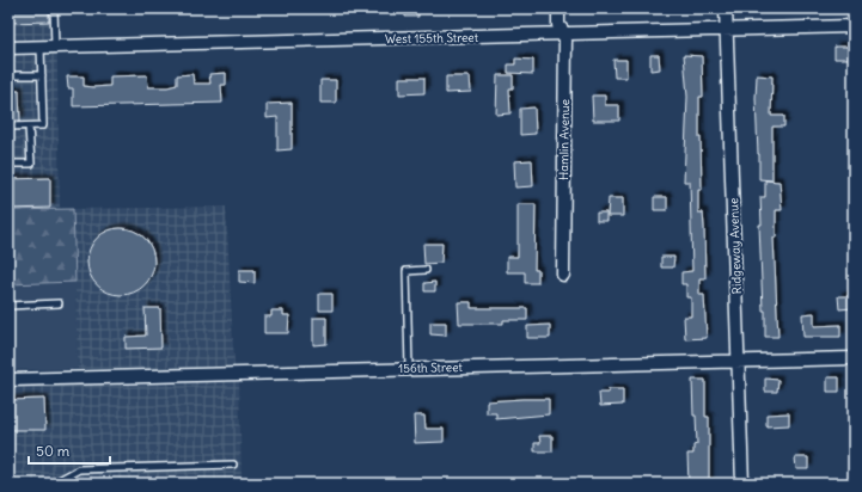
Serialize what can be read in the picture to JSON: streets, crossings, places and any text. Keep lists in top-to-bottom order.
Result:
{
  "streets": {
    "street": [
      "West 155th Street",
      "Hamlin Avenue",
      "Ridgeway Avenue",
      "156th Street"
    ]
  },
  "crossings": [
    ["West 155th Street", "Hamlin Avenue"],
    ["West 155th Street", "Ridgeway Avenue"],
    ["Ridgeway Avenue", "156th Street"]
  ],
  "scale_bar": "50 m"
}
